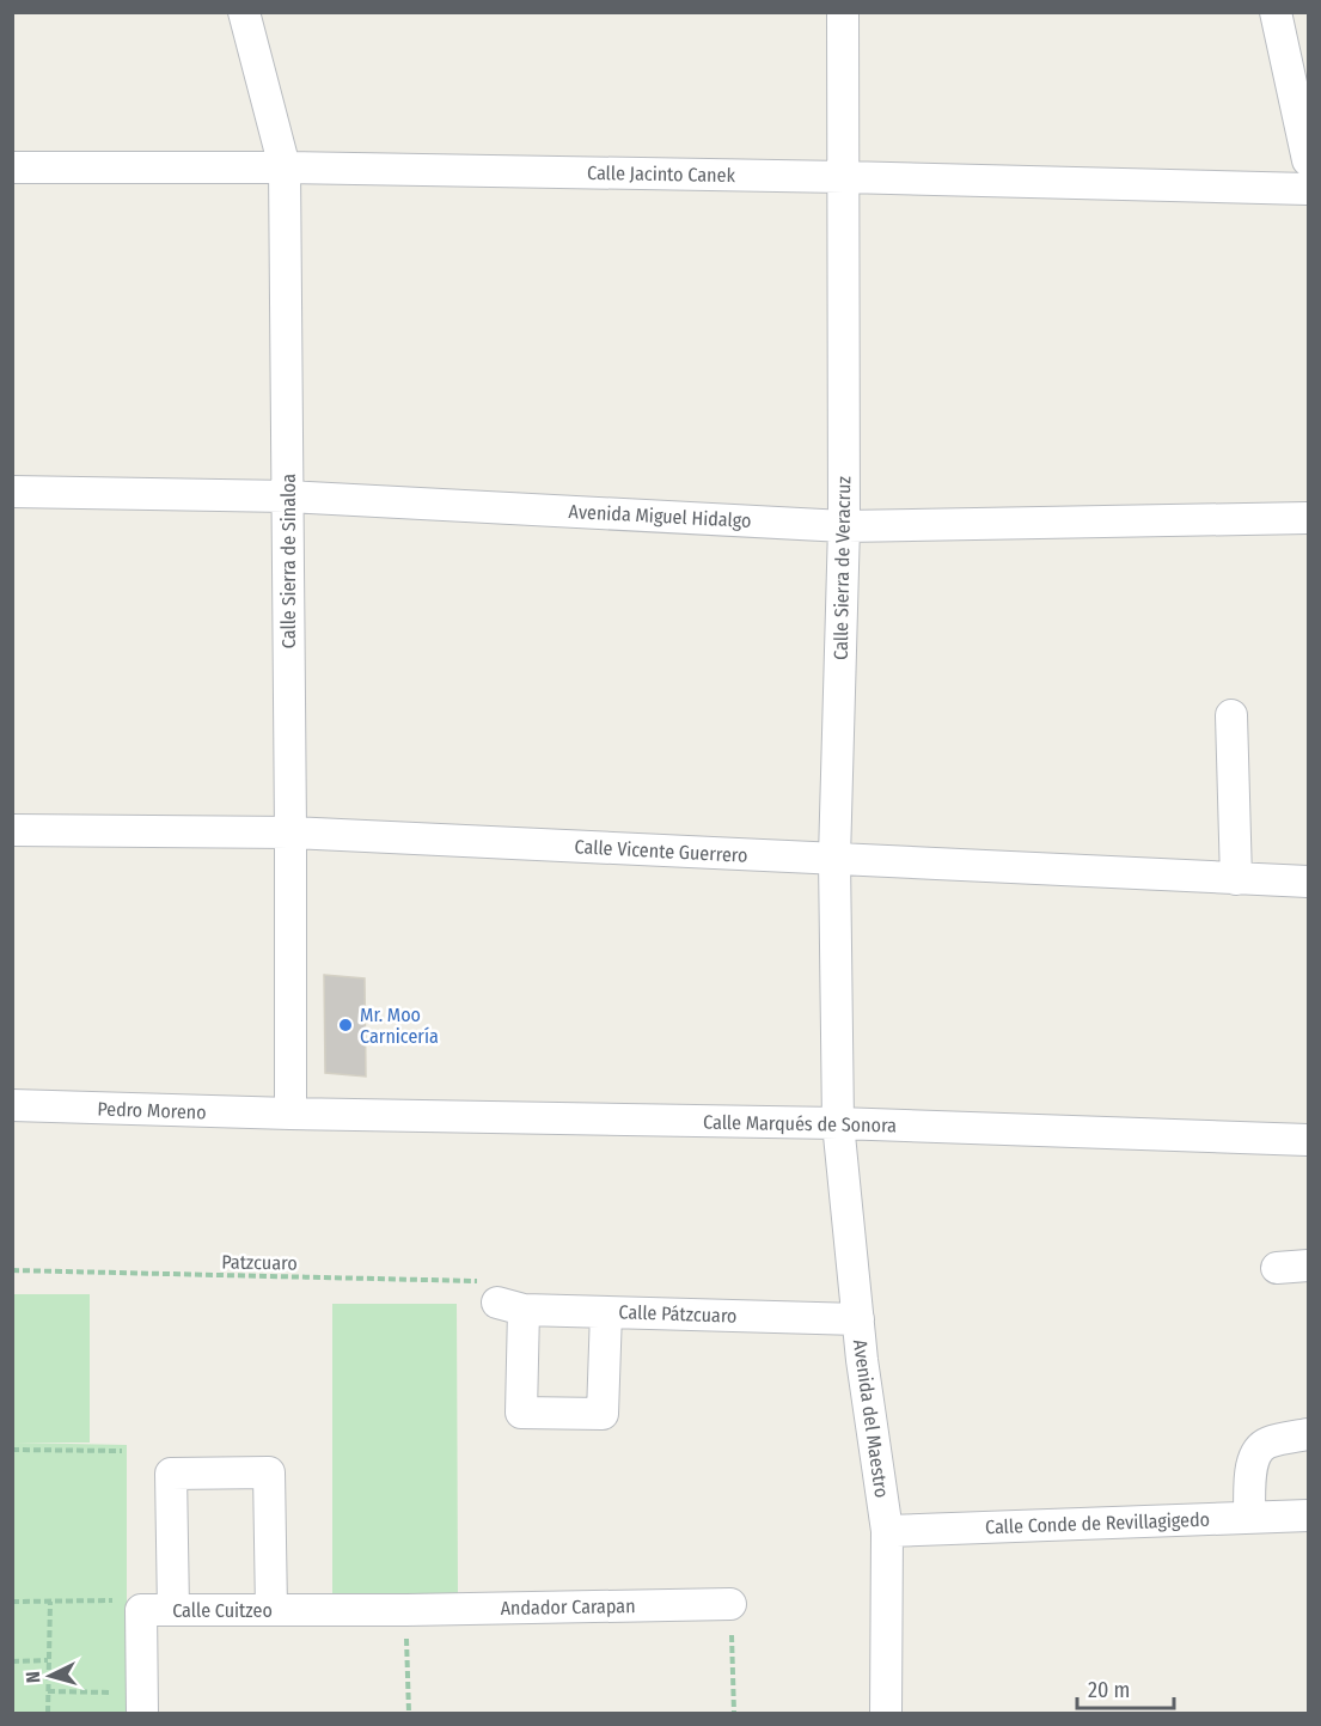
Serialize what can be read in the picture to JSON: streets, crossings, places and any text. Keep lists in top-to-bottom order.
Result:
{
  "streets": {
    "street": [
      "Calle Jacinto Canek",
      "Avenida Miguel Hidalgo",
      "Calle Sierra de Sinaloa",
      "Calle Sierra de Veracruz",
      "Calle Vicente Guerrero",
      "Pedro Moreno",
      "Calle Marqués de Sonora",
      "Calle Pátzcuaro",
      "Avenida del Maestro",
      "Calle Conde de Revillagigedo",
      "Andador Carapan",
      "Calle Cuitzeo"
    ],
    "path": ["Patzcuaro"]
  },
  "crossings": [
    ["Calle Jacinto Canek", "Calle Sierra de Sinaloa"],
    ["Calle Jacinto Canek", "Calle Sierra de Veracruz"],
    ["Avenida Miguel Hidalgo", "Calle Sierra de Sinaloa"],
    ["Avenida Miguel Hidalgo", "Calle Sierra de Veracruz"],
    ["Calle Sierra de Sinaloa", "Calle Vicente Guerrero"],
    ["Calle Sierra de Sinaloa", "Pedro Moreno"],
    ["Calle Sierra de Sinaloa", "Calle Marqués de Sonora"],
    ["Calle Sierra de Veracruz", "Calle Vicente Guerrero"],
    ["Calle Sierra de Veracruz", "Calle Marqués de Sonora"],
    ["Calle Sierra de Veracruz", "Avenida del Maestro"],
    ["Pedro Moreno", "Calle Marqués de Sonora"],
    ["Calle Marqués de Sonora", "Avenida del Maestro"],
    ["Patzcuaro", "Calle Pátzcuaro"],
    ["Calle Pátzcuaro", "Avenida del Maestro"],
    ["Avenida del Maestro", "Calle Conde de Revillagigedo"],
    ["Andador Carapan", "Calle Cuitzeo"]
  ],
  "places": ["Mr. Moo Carnicería"],
  "scale_bar": "20 m",
  "north": "left"
}
